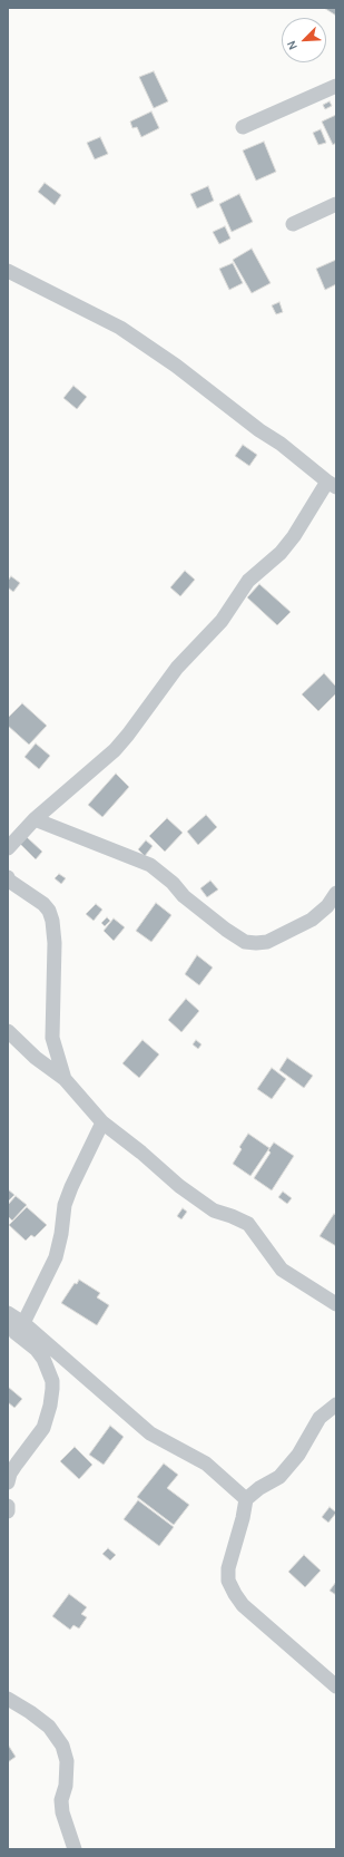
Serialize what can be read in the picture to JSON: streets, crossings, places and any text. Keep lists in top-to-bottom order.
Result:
{
  "north": "bottom left"
}
